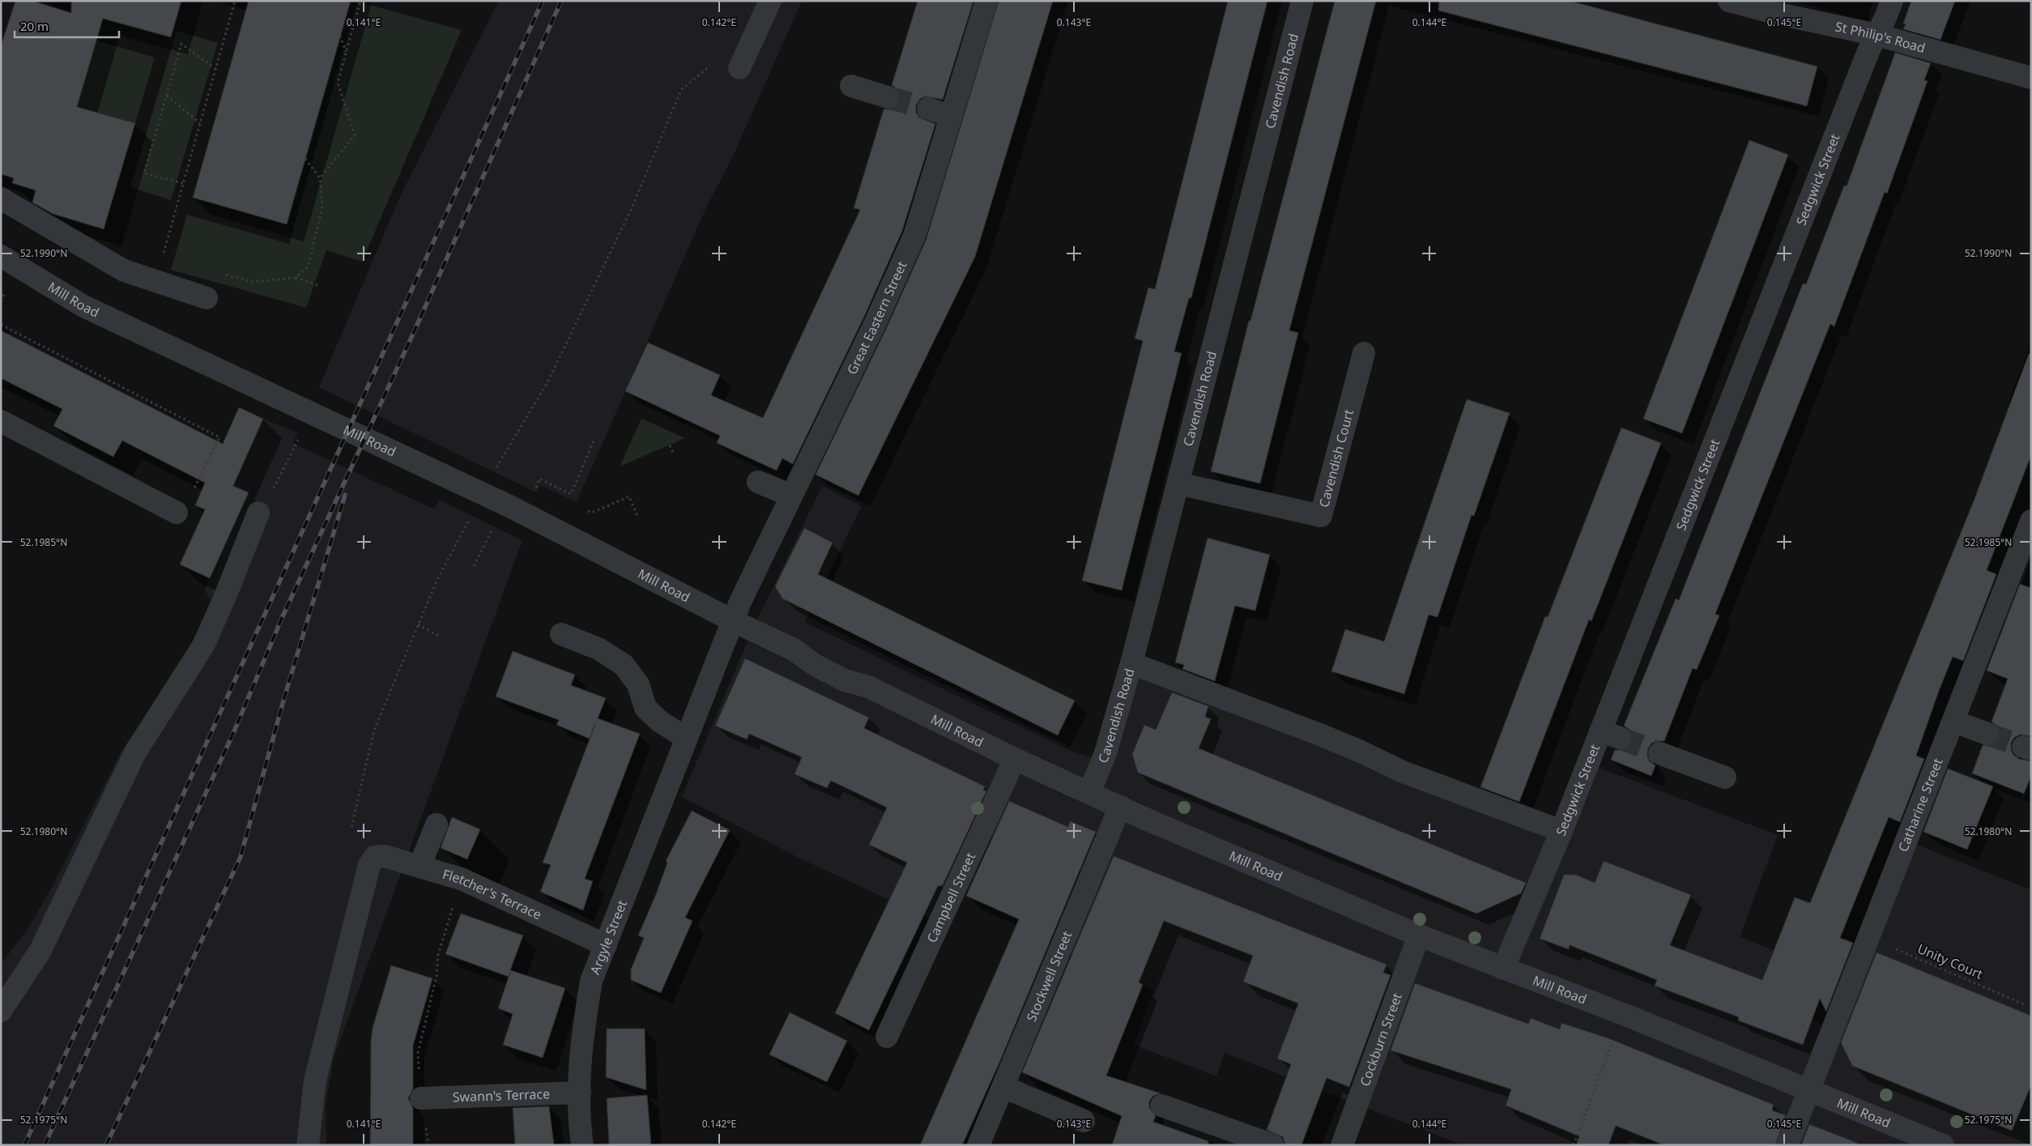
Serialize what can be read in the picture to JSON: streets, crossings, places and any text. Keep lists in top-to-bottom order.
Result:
{
  "streets": {
    "street": [
      "St Philip's Road",
      "Cavendish Road",
      "Sedgwick Street",
      "Mill Road",
      "Great Eastern Street",
      "Cavendish Court",
      "Catharine Street",
      "Fletcher's Terrace",
      "Campbell Street",
      "Argyle Street",
      "Stockwell Street",
      "Cockburn Street",
      "Swann's Terrace"
    ],
    "path": ["Unity Court"]
  },
  "crossings": [
    ["St Philip's Road", "Sedgwick Street"],
    ["Cavendish Road", "Mill Road"],
    ["Cavendish Road", "Cavendish Court"],
    ["Sedgwick Street", "Mill Road"],
    ["Mill Road", "Great Eastern Street"],
    ["Mill Road", "Catharine Street"],
    ["Mill Road", "Campbell Street"],
    ["Mill Road", "Argyle Street"],
    ["Mill Road", "Stockwell Street"],
    ["Mill Road", "Cockburn Street"],
    ["Great Eastern Street", "Argyle Street"],
    ["Catharine Street", "Unity Court"],
    ["Fletcher's Terrace", "Argyle Street"],
    ["Argyle Street", "Swann's Terrace"]
  ],
  "scale_bar": "20 m",
  "coordinates": [
    "0.141°E",
    "0.142°E",
    "0.143°E",
    "0.144°E",
    "0.145°E",
    "52.1990°N",
    "52.1985°N",
    "52.1980°N",
    "52.1975°N"
  ]
}
